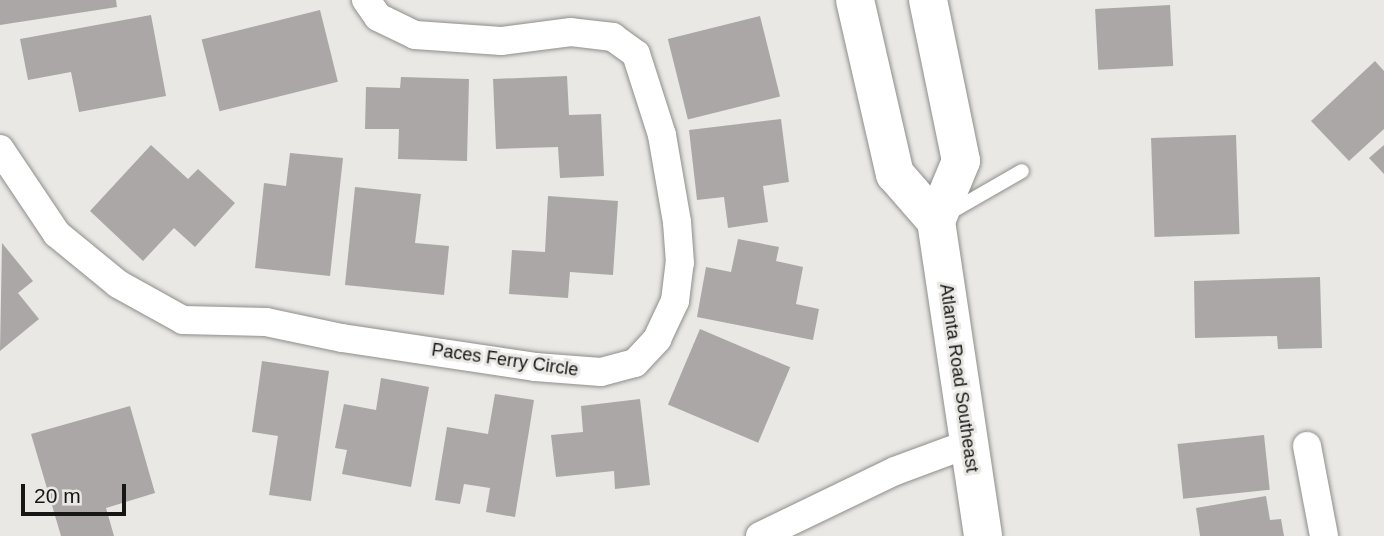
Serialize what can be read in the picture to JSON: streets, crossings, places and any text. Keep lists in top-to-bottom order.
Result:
{
  "streets": {
    "main road": ["Atlanta Road Southeast"],
    "street": ["Paces Ferry Circle"]
  },
  "scale_bar": "20 m"
}
